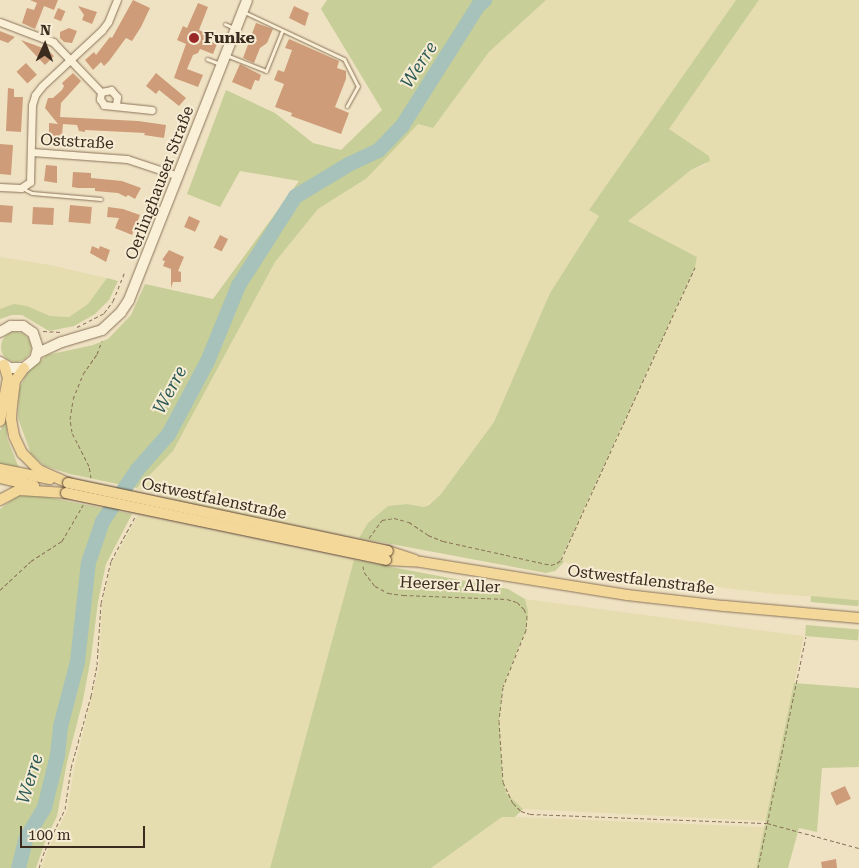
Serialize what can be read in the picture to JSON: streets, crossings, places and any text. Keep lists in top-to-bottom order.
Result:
{
  "streets": {
    "main road": ["Oerlinghauser Straße", "Ostwestfalenstraße"],
    "street": ["Oststraße"],
    "path": ["Heerser Aller"]
  },
  "crossings": [
    ["Oststraße", "Oerlinghauser Straße"]
  ],
  "water": ["Werre"],
  "places": ["Funke"],
  "scale_bar": "100 m",
  "north": "top"
}
